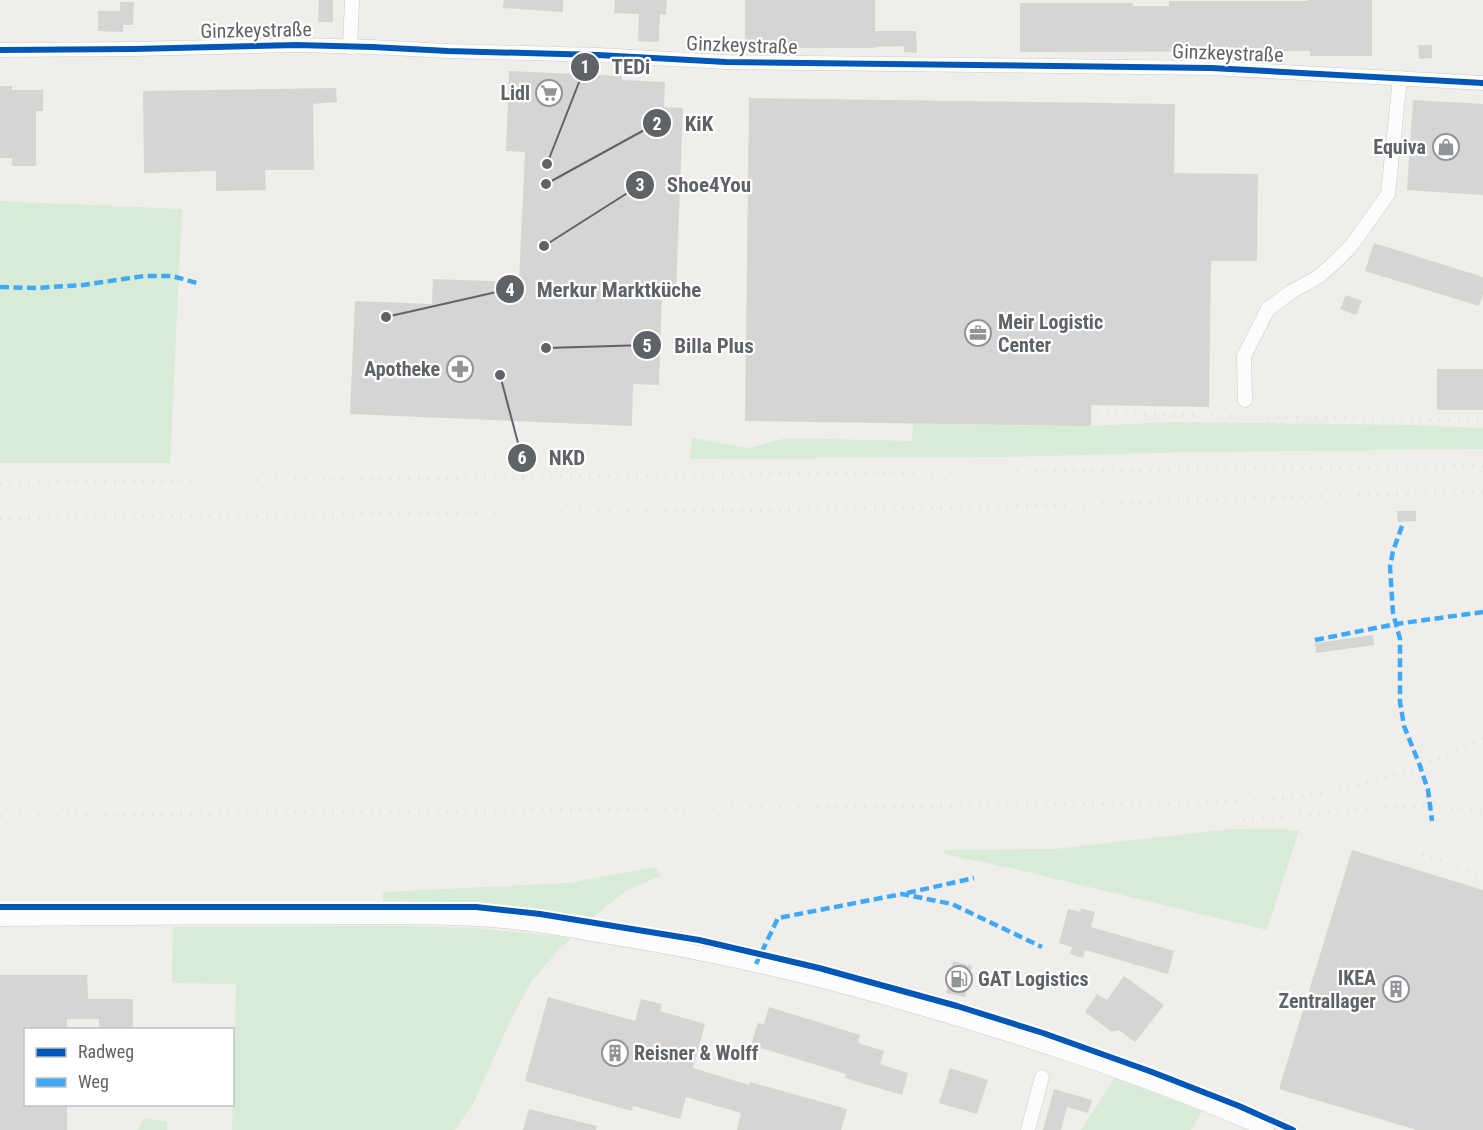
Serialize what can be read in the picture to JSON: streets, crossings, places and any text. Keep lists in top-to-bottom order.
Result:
{
  "streets": {
    "street": ["Ginzkeystraße"]
  },
  "places": {
    "supermarket": ["Lidl"],
    "shop": ["Equiva"],
    "other": [
      "TEDi",
      "KiK",
      "Shoe4You",
      "Merkur Marktküche",
      "Billa Plus",
      "NKD"
    ],
    "office": ["Meir Logistic Center"],
    "pharmacy": ["Apotheke"],
    "fuel station": ["GAT Logistics"],
    "building": ["IKEA Zentrallager", "Reisner & Wolff"]
  },
  "legend": ["Radweg", "Weg"]
}
